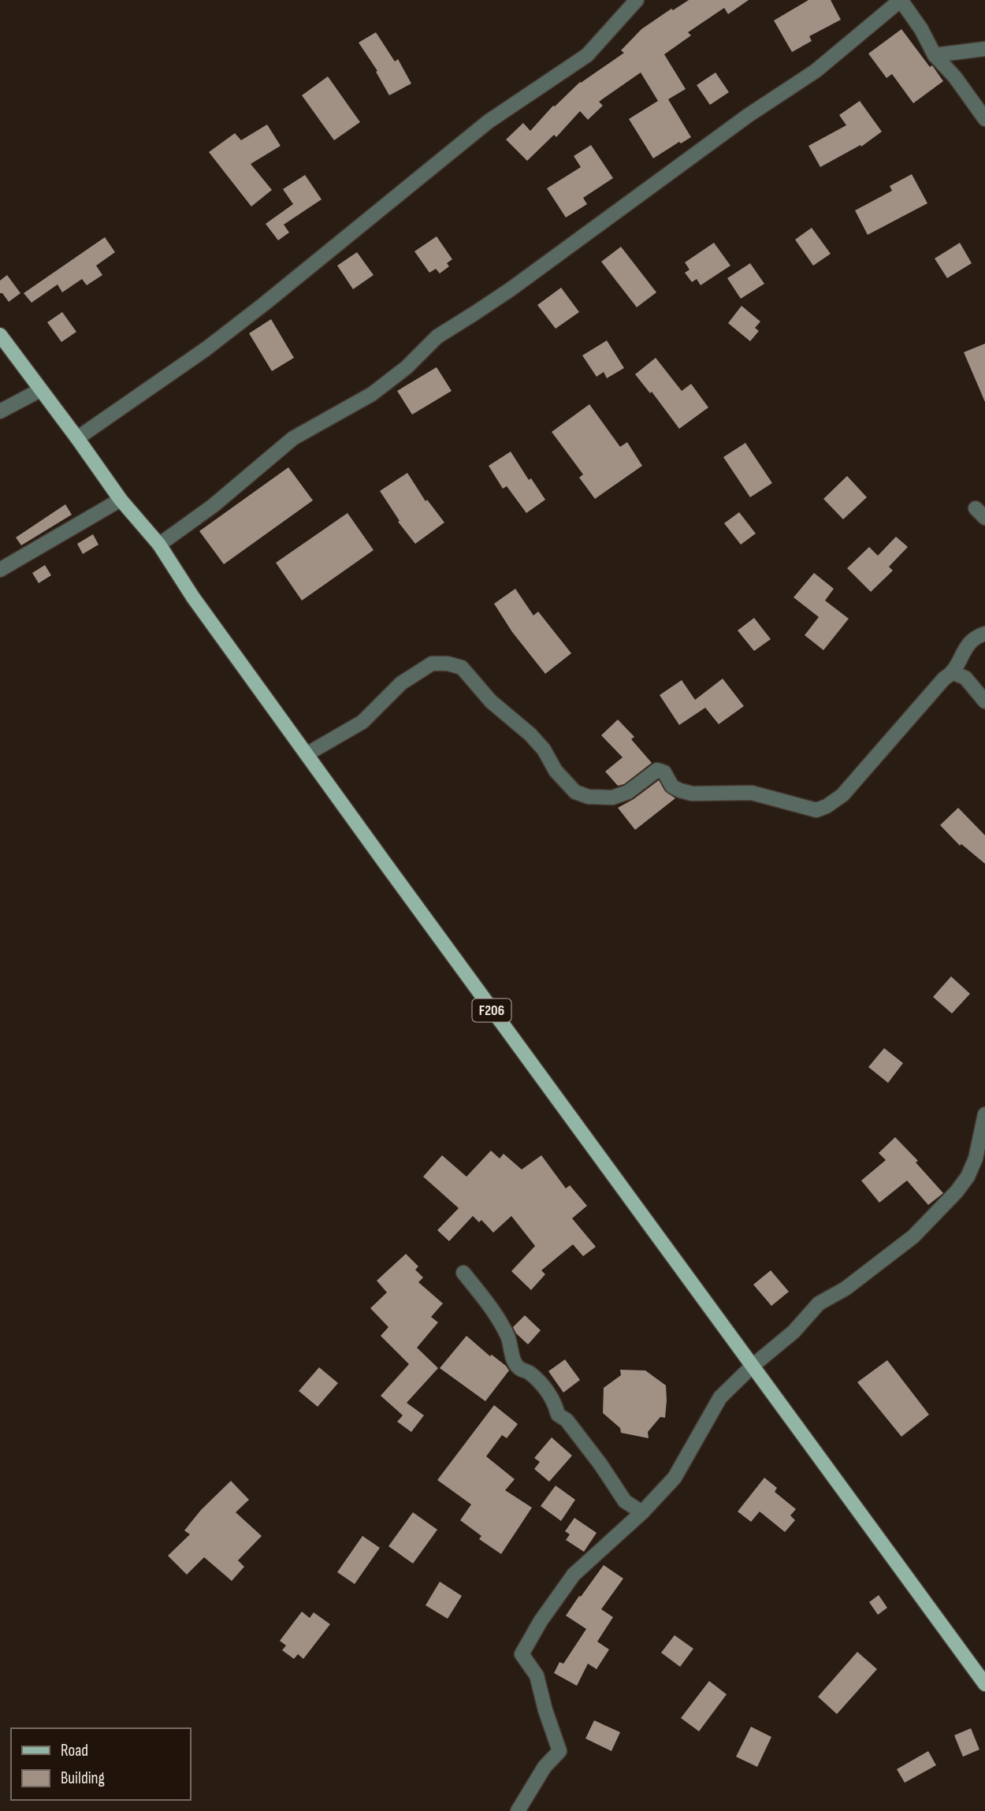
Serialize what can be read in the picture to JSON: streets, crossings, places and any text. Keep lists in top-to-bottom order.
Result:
{
  "streets": {
    "main road": ["F206"]
  },
  "legend": ["Road", "Building"]
}
